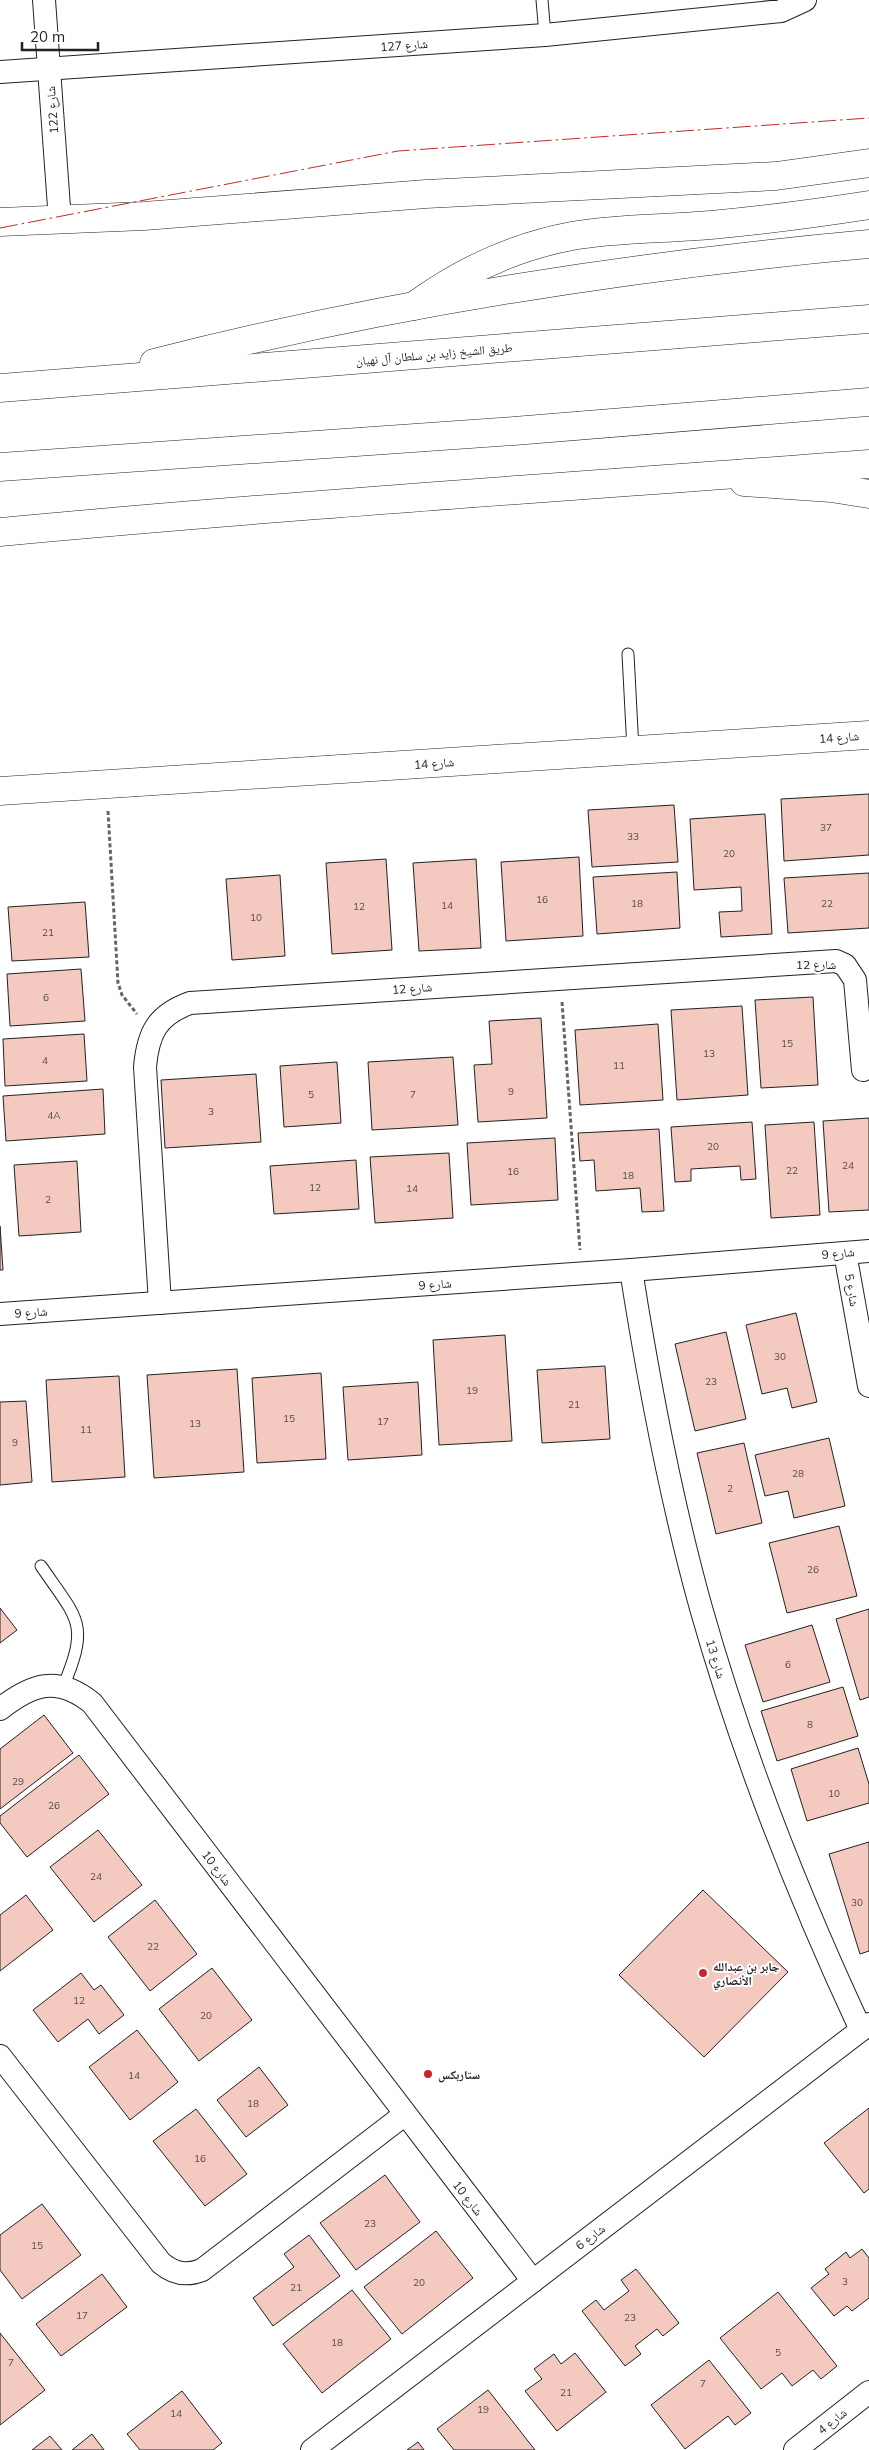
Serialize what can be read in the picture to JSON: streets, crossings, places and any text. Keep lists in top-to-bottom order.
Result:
{
  "streets": {
    "main road": ["طريق الشيخ زايد بن سلطان آل نهيان", "شارع 14"],
    "street": [
      "شارع 127",
      "شارع 122",
      "شارع 12",
      "شارع 9",
      "شارع 5",
      "شارع 13",
      "شارع 10",
      "شارع 6",
      "شارع 4"
    ]
  },
  "crossings": [
    ["شارع 127", "شارع 122"],
    ["شارع 12", "شارع 9"],
    ["شارع 9", "شارع 5"],
    ["شارع 9", "شارع 13"],
    ["شارع 13", "شارع 6"],
    ["شارع 10", "شارع 6"]
  ],
  "places": ["جابر بن عبدالله الأنصاري", "ستاربكس"],
  "house_numbers": [
    "37",
    "33",
    "20",
    "16",
    "18",
    "22",
    "14",
    "12",
    "10",
    "21",
    "6",
    "15",
    "13",
    "4",
    "11",
    "9",
    "5",
    "7",
    "3",
    "4A",
    "20",
    "24",
    "22",
    "16",
    "18",
    "12",
    "14",
    "2",
    "30",
    "23",
    "19",
    "21",
    "15",
    "17",
    "13",
    "11",
    "9",
    "28",
    "2",
    "26",
    "6",
    "8",
    "29",
    "10",
    "26",
    "24",
    "30",
    "22",
    "12",
    "20",
    "14",
    "18",
    "16",
    "23",
    "15",
    "3",
    "20",
    "21",
    "17",
    "23",
    "18",
    "5",
    "7",
    "7",
    "21",
    "19",
    "14"
  ],
  "scale_bar": "20 m"
}
